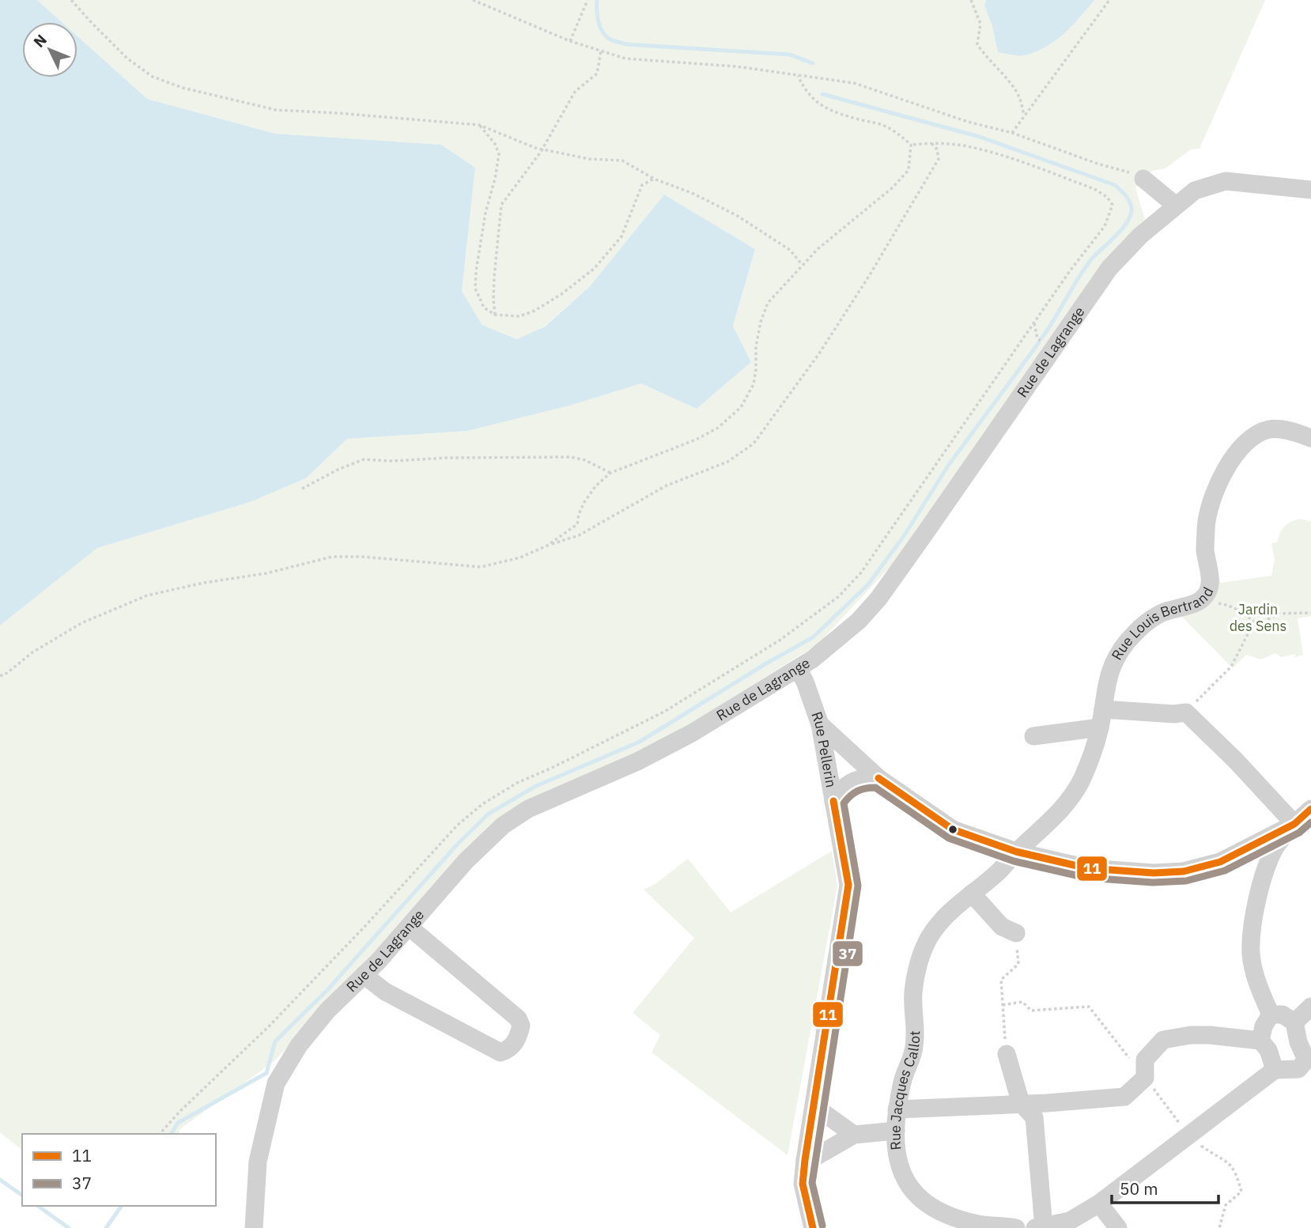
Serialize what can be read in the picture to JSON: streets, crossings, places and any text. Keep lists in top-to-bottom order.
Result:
{
  "streets": {
    "street": [
      "Rue de Lagrange",
      "Rue Louis Bertrand",
      "Rue Pellerin",
      "Rue Jacques Callot"
    ]
  },
  "crossings": [
    ["Rue de Lagrange", "Rue Pellerin"],
    ["Rue Louis Bertrand", "Rue Jacques Callot"]
  ],
  "parks": ["Jardin des Sens"],
  "lines": ["transit line 11", "transit line 37"],
  "legend": ["11", "37"],
  "scale_bar": "50 m",
  "north": "top left"
}
